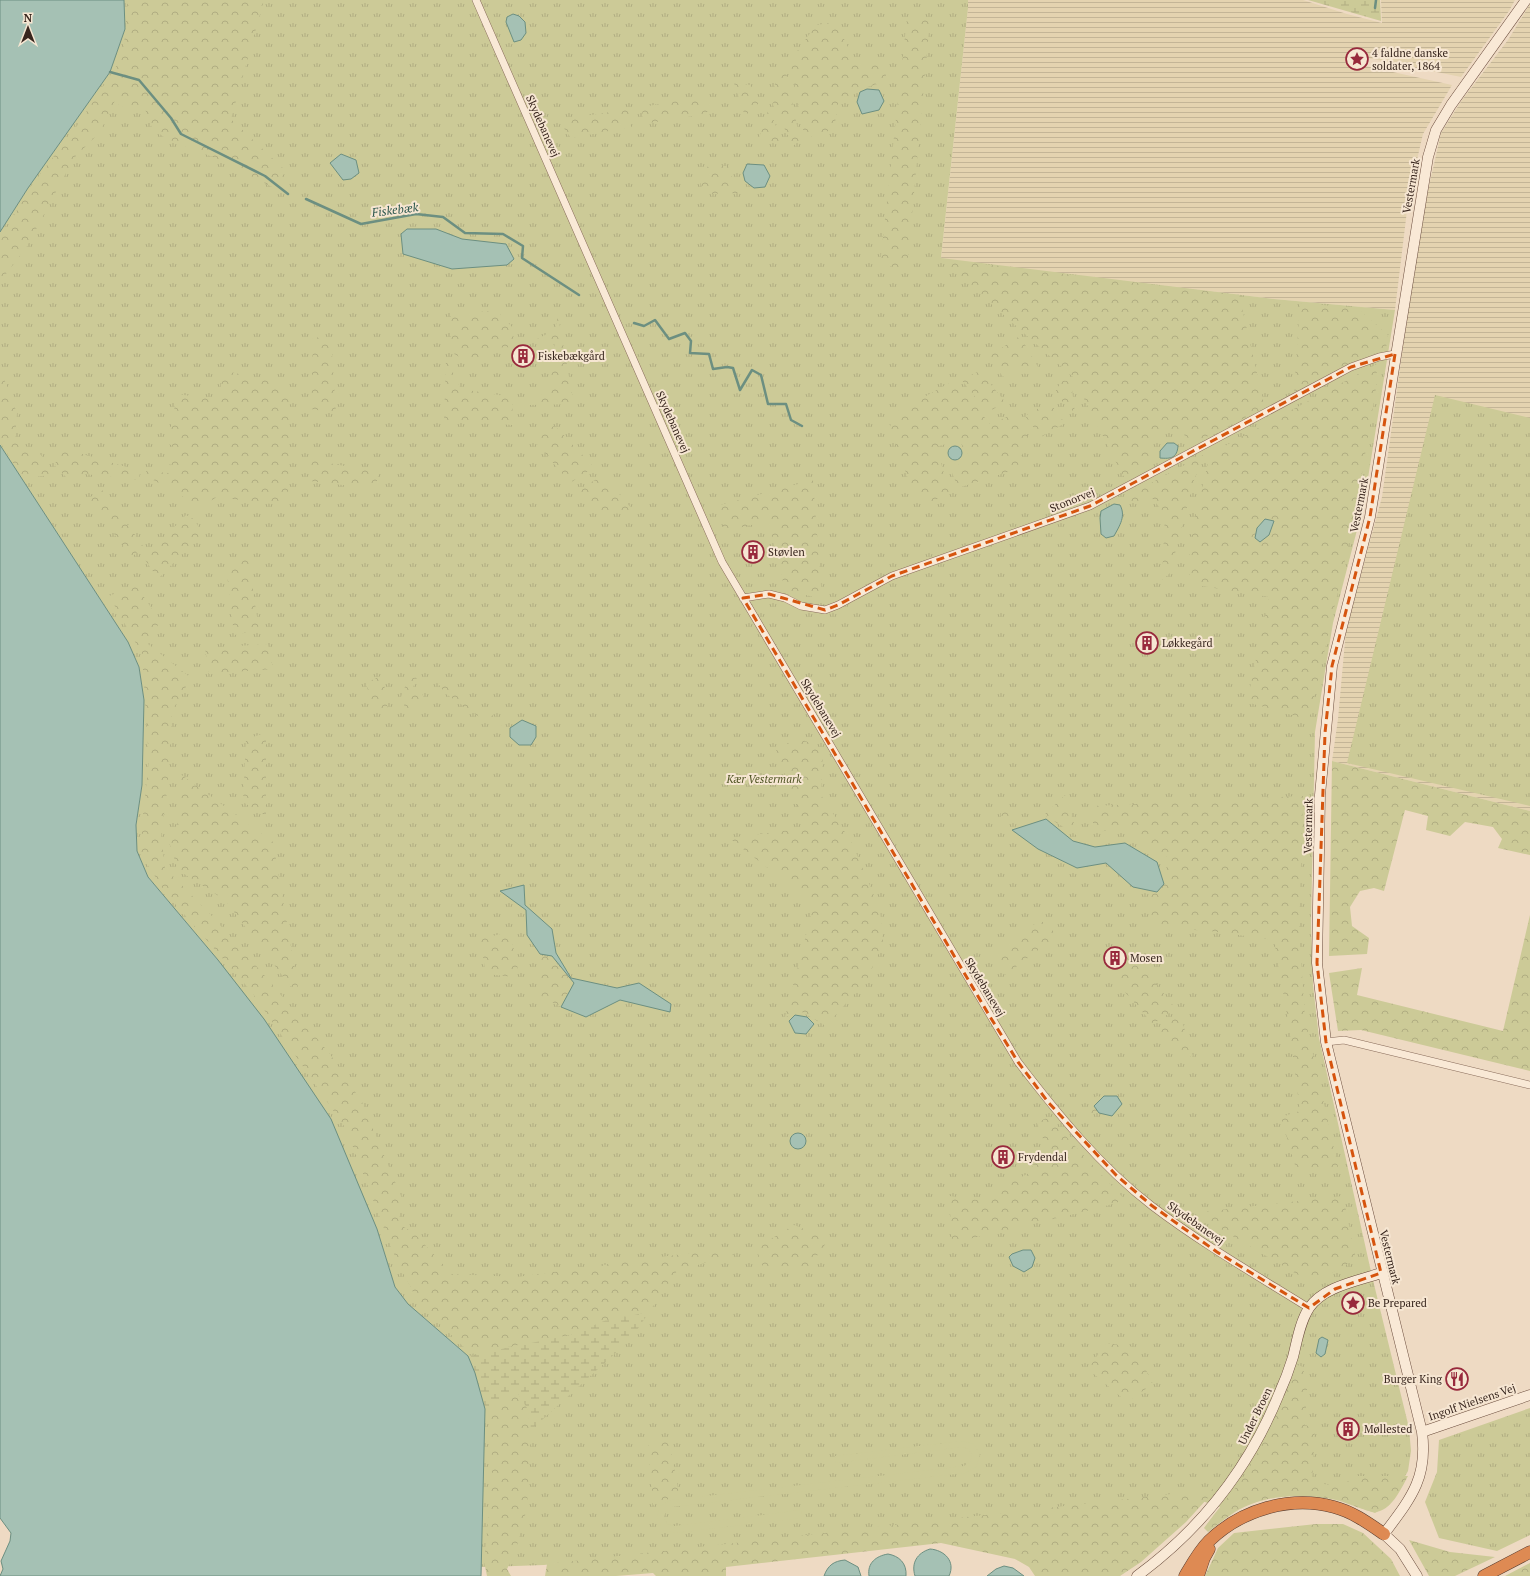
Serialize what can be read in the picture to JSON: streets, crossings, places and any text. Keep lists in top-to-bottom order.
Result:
{
  "streets": {
    "street": [
      "Skydebanevej",
      "Vestermark",
      "Stonorvej",
      "Ingolf Nielsens Vej",
      "Under Broen"
    ]
  },
  "crossings": [
    ["Skydebanevej", "Stonorvej"],
    ["Skydebanevej", "Under Broen"],
    ["Vestermark", "Stonorvej"],
    ["Vestermark", "Ingolf Nielsens Vej"],
    ["Vestermark", "Under Broen"]
  ],
  "water": ["Fiskebæk"],
  "parks": ["Kær Vestermark"],
  "places": {
    "place": ["4 faldne danske soldater, 1864", "Be Prepared"],
    "building": [
      "Fiskebækgård",
      "Støvlen",
      "Løkkegård",
      "Mosen",
      "Frydendal",
      "Møllested"
    ],
    "restaurant": ["Burger King"]
  },
  "north": "top"
}
